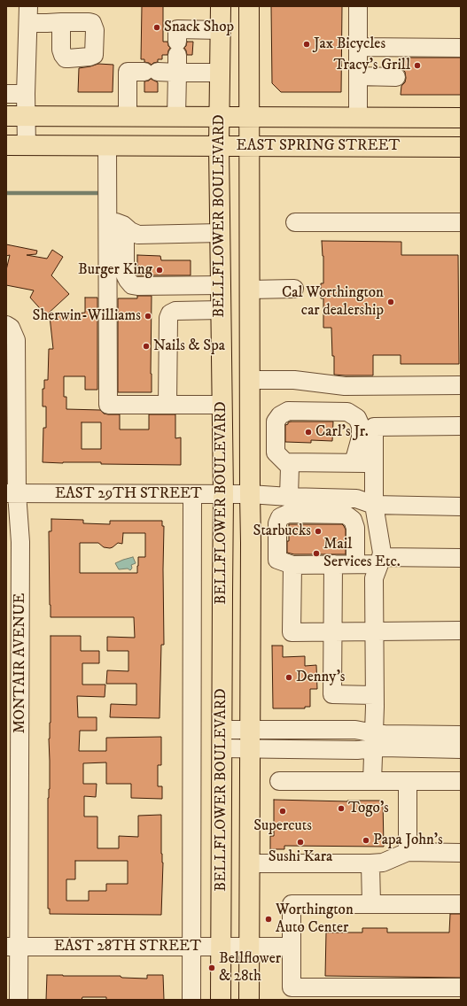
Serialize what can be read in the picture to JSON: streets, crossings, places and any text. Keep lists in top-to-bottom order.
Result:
{
  "streets": {
    "main road": ["EAST SPRING STREET", "BELLFLOWER BOULEVARD"],
    "street": ["EAST 29TH STREET", "MONTAIR AVENUE", "EAST 28TH STREET"]
  },
  "crossings": [
    ["EAST SPRING STREET", "BELLFLOWER BOULEVARD"],
    ["BELLFLOWER BOULEVARD", "EAST 29TH STREET"],
    ["BELLFLOWER BOULEVARD", "EAST 28TH STREET"],
    ["EAST 29TH STREET", "MONTAIR AVENUE"],
    ["MONTAIR AVENUE", "EAST 28TH STREET"]
  ],
  "places": [
    "Snack Shop",
    "Jax Bicycles",
    "Tracy's Grill",
    "Burger King",
    "Cal Worthington car dealership",
    "Sherwin-Williams",
    "Nails & Spa",
    "Carl's Jr.",
    "Starbucks",
    "Mail Services Etc.",
    "Denny's",
    "Togo's",
    "Supercuts",
    "Papa John's",
    "Sushi Kara",
    "Worthington Auto Center",
    "Bellflower & 28th"
  ]
}
